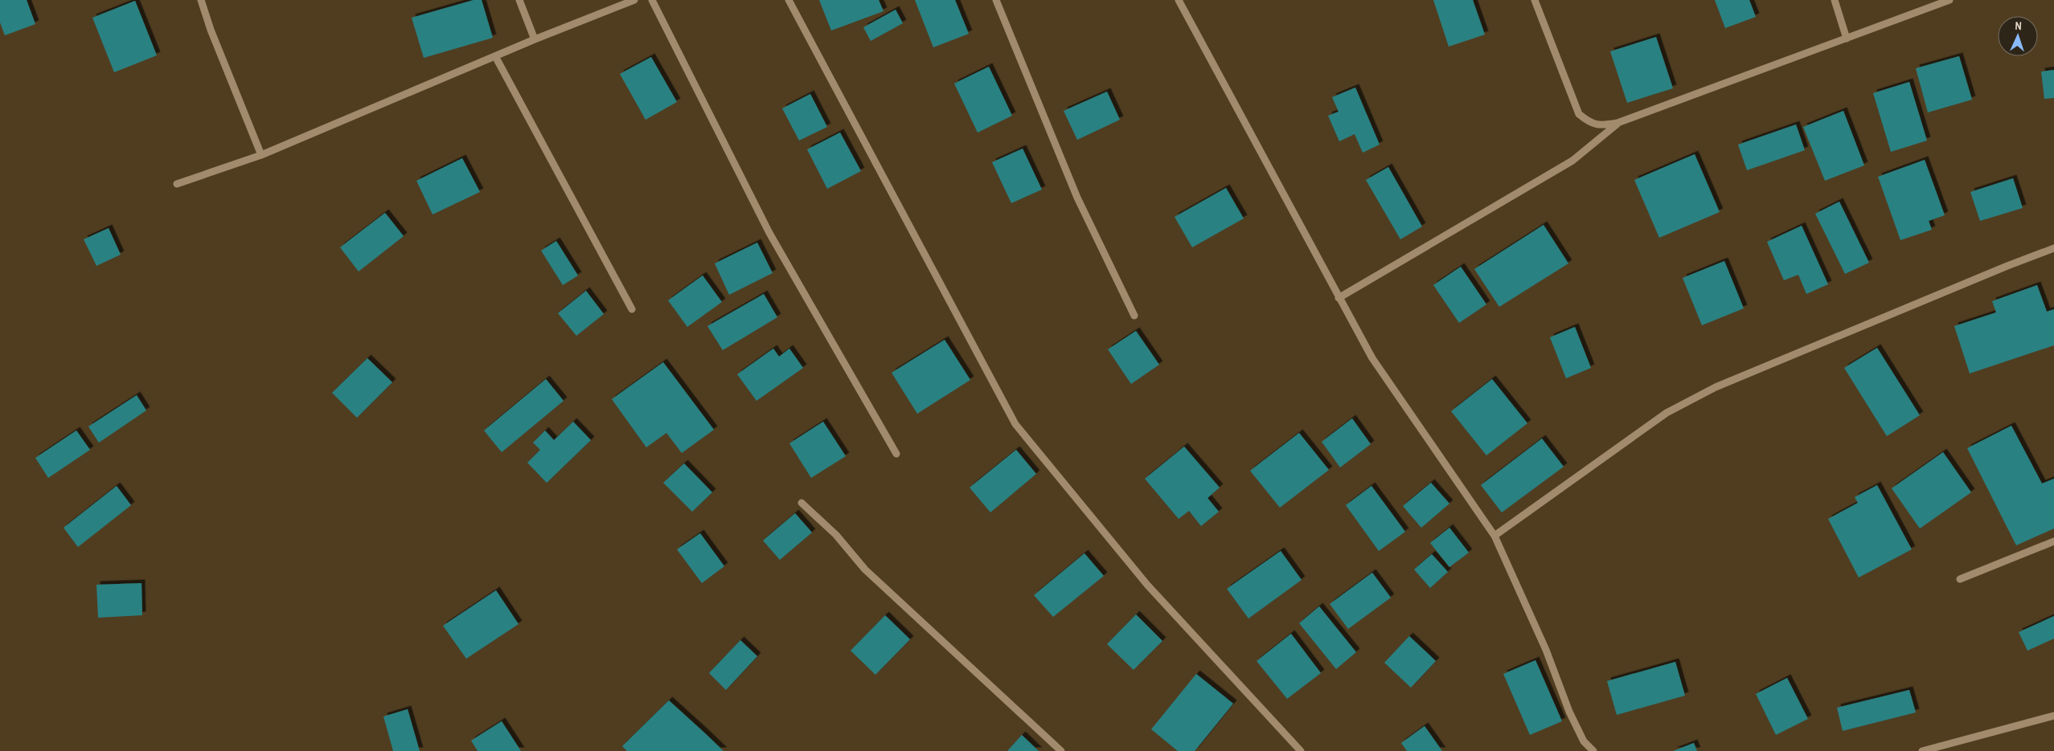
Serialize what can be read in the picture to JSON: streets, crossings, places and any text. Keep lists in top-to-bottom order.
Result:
{
  "north": "top"
}
